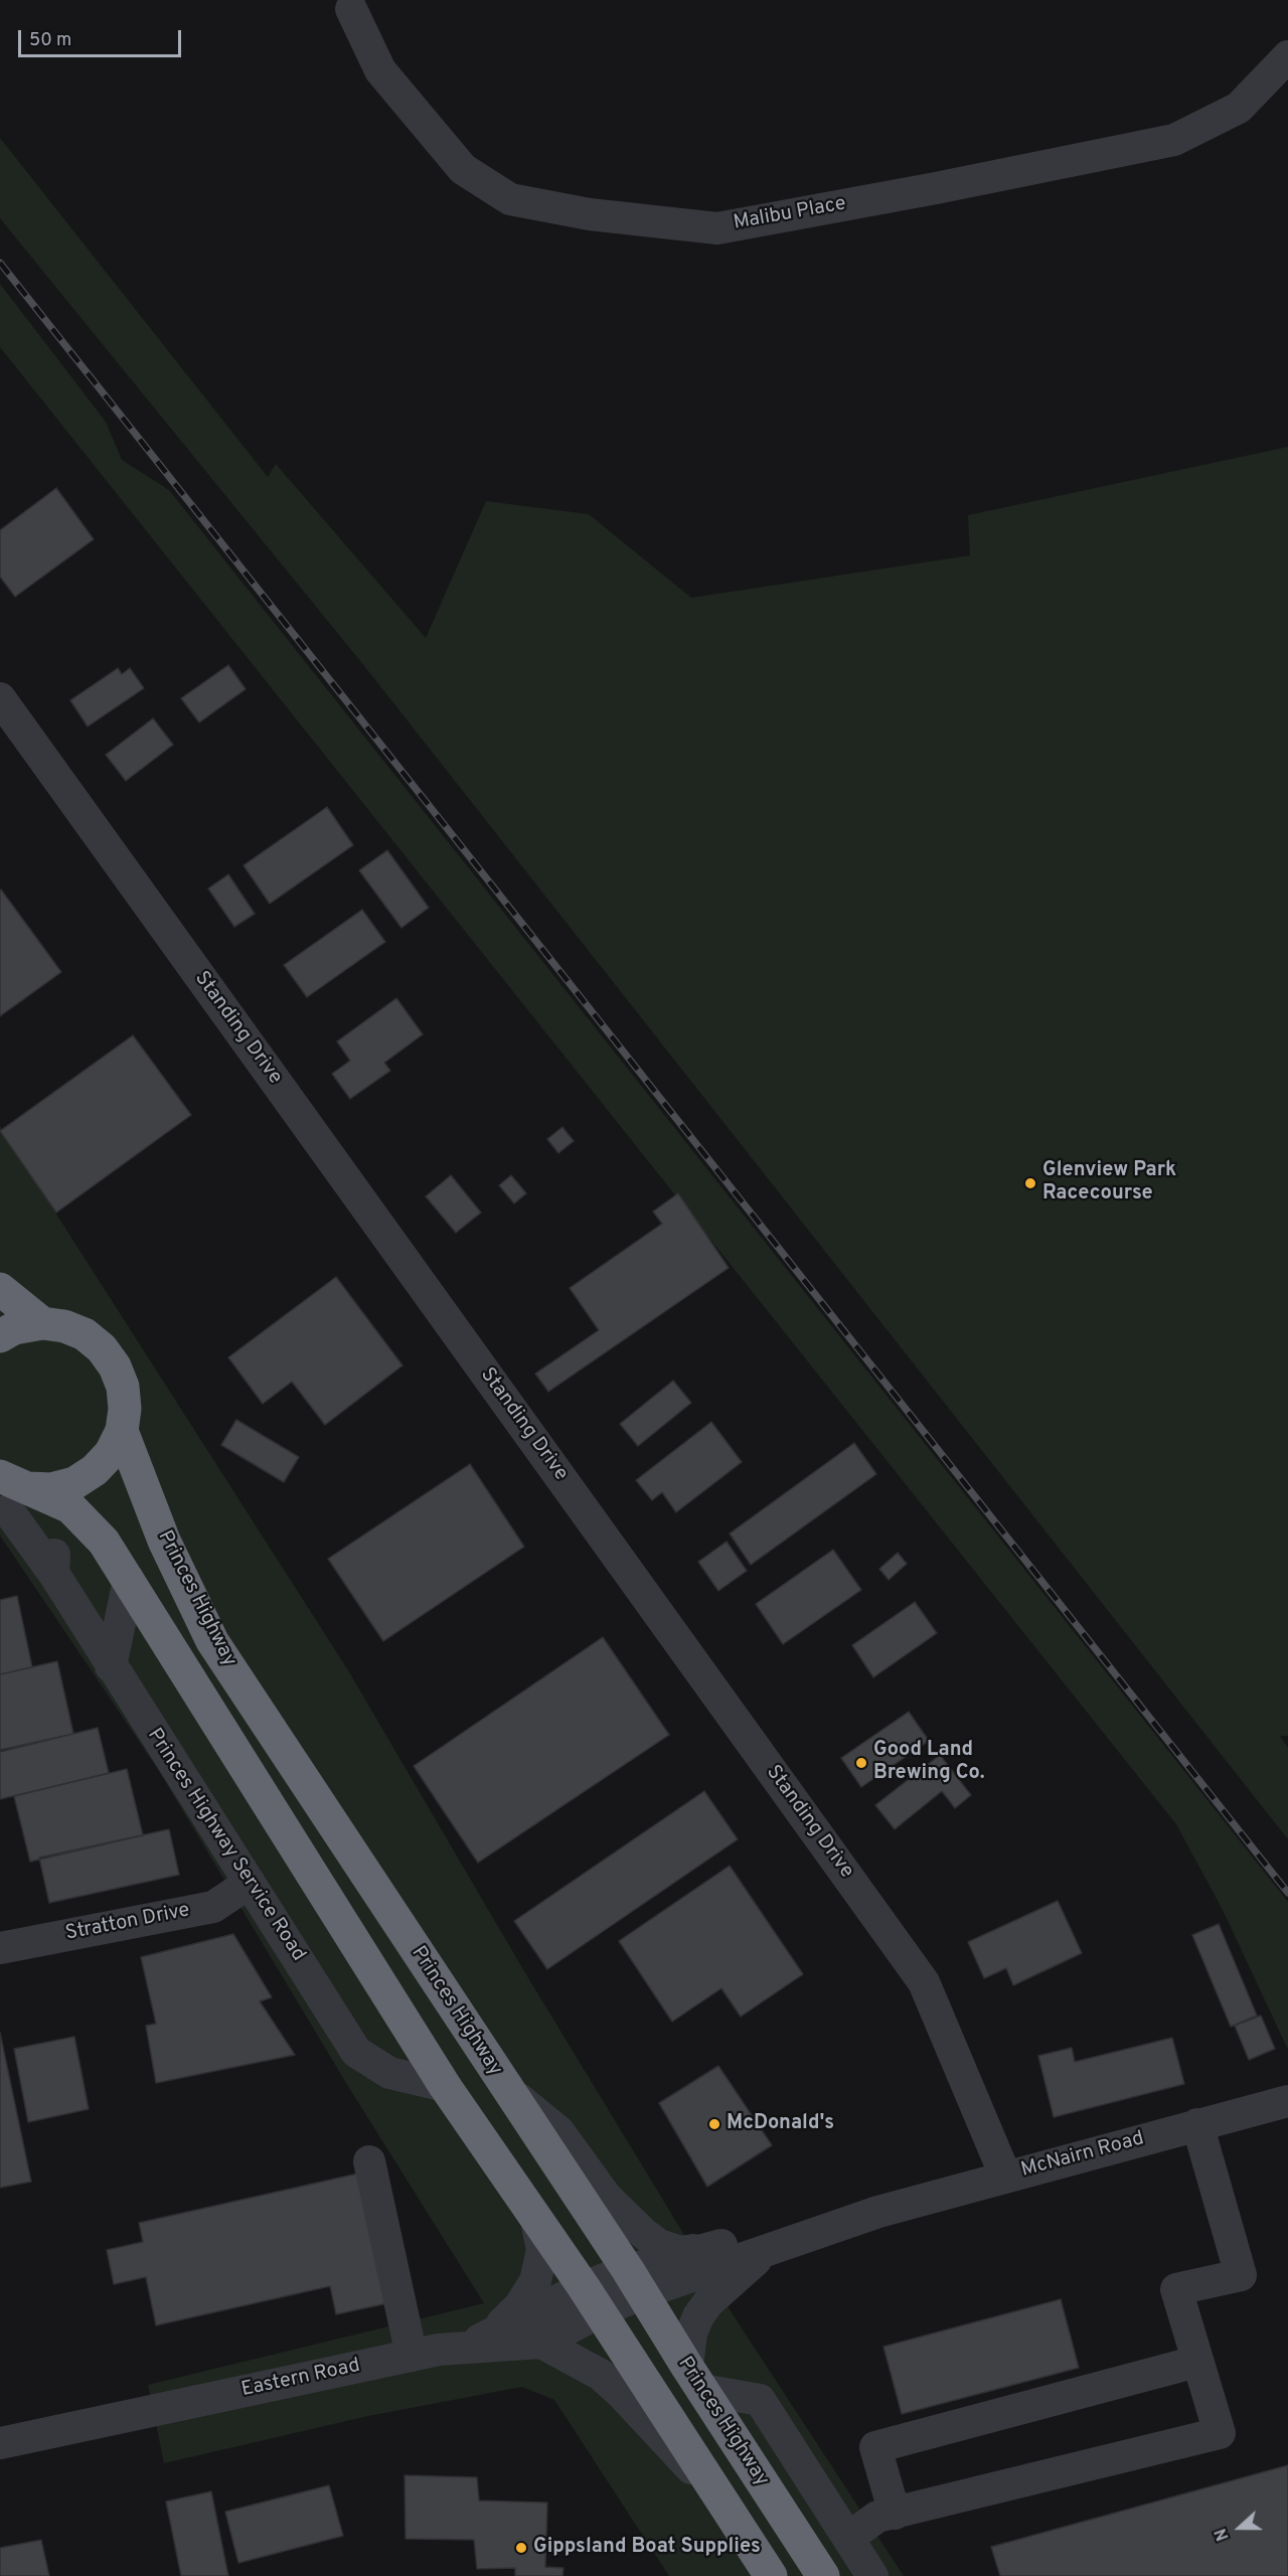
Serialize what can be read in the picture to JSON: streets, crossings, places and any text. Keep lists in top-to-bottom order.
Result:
{
  "streets": {
    "highway": ["Princes Highway"],
    "street": [
      "Malibu Place",
      "Standing Drive",
      "Princes Highway Service Road",
      "Stratton Drive",
      "McNairn Road",
      "Eastern Road"
    ]
  },
  "crossings": [
    ["Standing Drive", "McNairn Road"],
    ["Princes Highway", "Princes Highway Service Road"],
    ["Princes Highway", "McNairn Road"],
    ["Princes Highway", "Eastern Road"],
    ["Princes Highway Service Road", "Stratton Drive"],
    ["McNairn Road", "Eastern Road"]
  ],
  "places": [
    "Glenview Park Racecourse",
    "Good Land Brewing Co.",
    "McDonald's",
    "Gippsland Boat Supplies"
  ],
  "scale_bar": "50 m",
  "north": "left"
}
